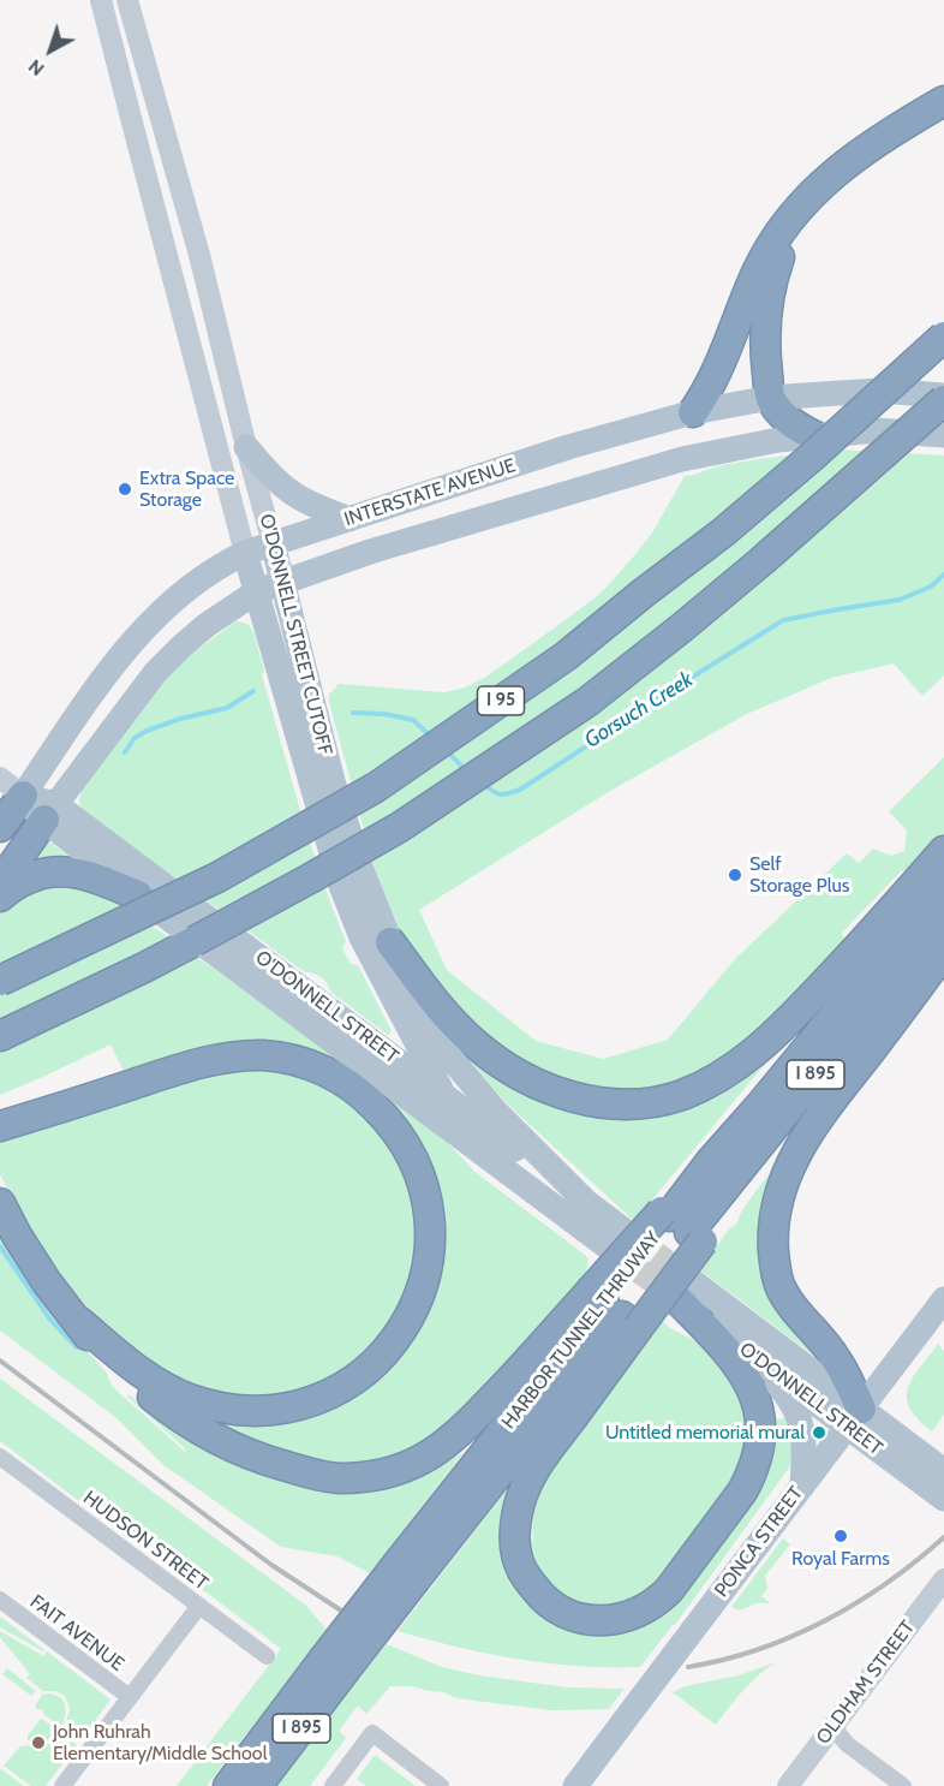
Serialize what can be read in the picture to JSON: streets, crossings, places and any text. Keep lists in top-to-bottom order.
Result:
{
  "streets": {
    "highway": ["I 95", "I 895", "HARBOR TUNNEL THRUWAY"],
    "main road": [
      "INTERSTATE AVENUE",
      "O'DONNELL STREET CUTOFF",
      "O'DONNELL STREET",
      "PONCA STREET",
      "OLDHAM STREET"
    ],
    "street": ["HUDSON STREET", "FAIT AVENUE"]
  },
  "crossings": [
    ["INTERSTATE AVENUE", "O'DONNELL STREET CUTOFF"],
    ["INTERSTATE AVENUE", "I 95"],
    ["INTERSTATE AVENUE", "O'DONNELL STREET"],
    ["O'DONNELL STREET CUTOFF", "O'DONNELL STREET"],
    ["O'DONNELL STREET", "PONCA STREET"]
  ],
  "water": ["Gorsuch Creek"],
  "places": [
    "Extra Space Storage",
    "Self Storage Plus",
    "Untitled memorial mural",
    "Royal Farms",
    "John Ruhrah Elementary/Middle School"
  ],
  "north": "bottom left"
}
